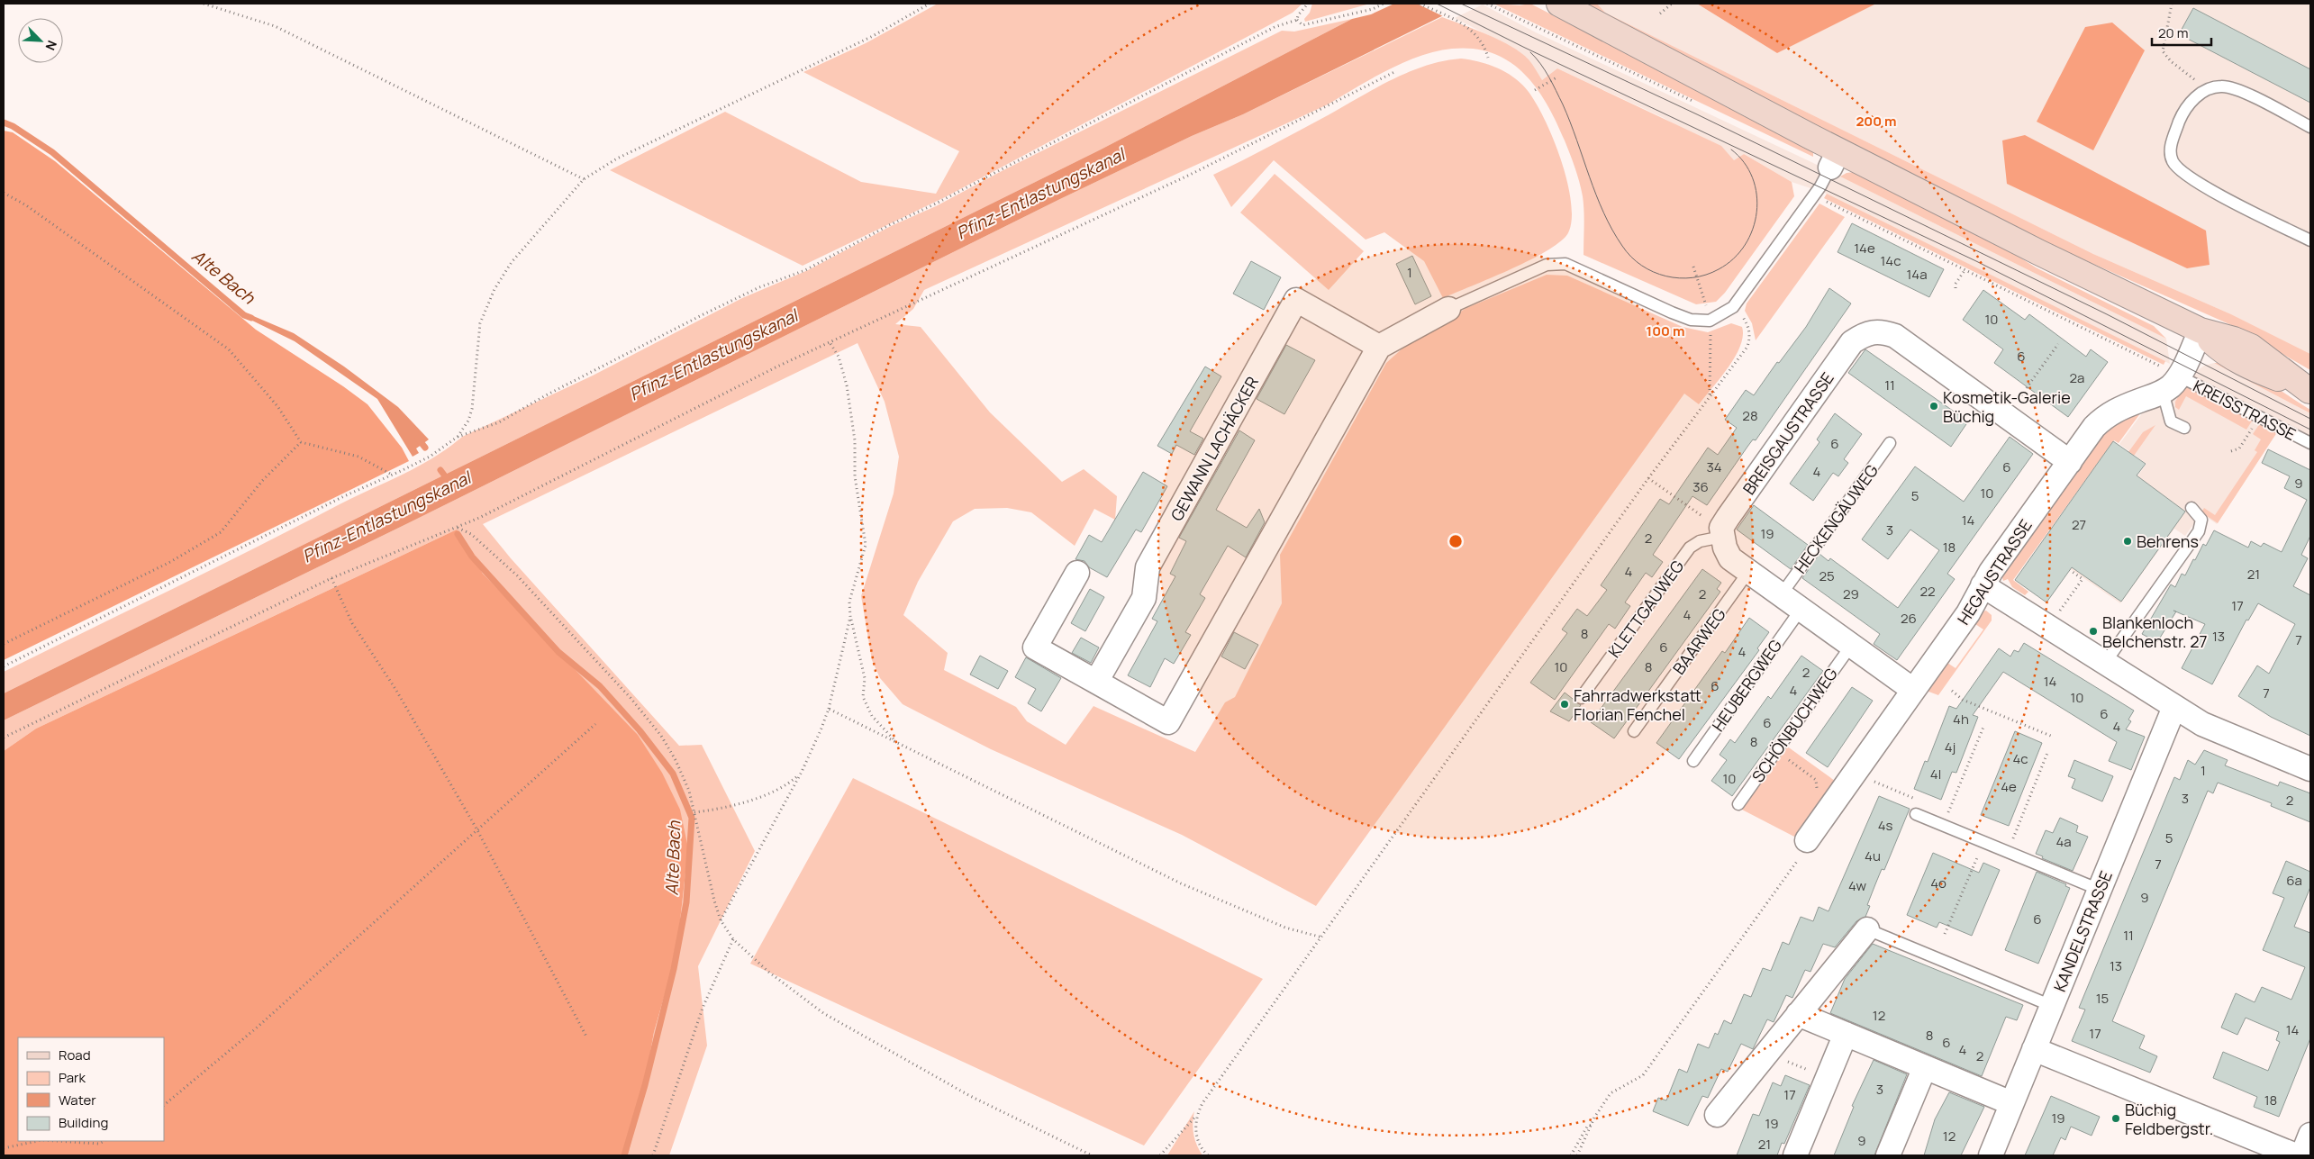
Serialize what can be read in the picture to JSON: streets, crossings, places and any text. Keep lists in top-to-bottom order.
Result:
{
  "streets": {
    "street": [
      "BREISGAUSTRASSE",
      "GEWANN LACHÄCKER",
      "HEGAUSTRASSE",
      "KANDELSTRASSE"
    ],
    "lane": [
      "KREISSTRASSE",
      "HECKENGÄUWEG",
      "KLETTGAUWEG",
      "BAARWEG",
      "HEUBERGWEG",
      "SCHÖNBUCHWEG"
    ]
  },
  "crossings": [
    ["KREISSTRASSE", "HEGAUSTRASSE"],
    ["BREISGAUSTRASSE", "HEGAUSTRASSE"],
    ["BREISGAUSTRASSE", "KLETTGAUWEG"]
  ],
  "water": ["Pfinz-Entlastungskanal", "Alte Bach"],
  "places": [
    "Kosmetik-Galerie Büchig",
    "Behrens",
    "Blankenloch Belchenstr. 27",
    "Fahrradwerkstatt Florian Fenchel",
    "Büchig Feldbergstr."
  ],
  "house_numbers": [
    "14e",
    "14c",
    "1",
    "14a",
    "10",
    "6",
    "2a",
    "11",
    "28",
    "6",
    "34",
    "6",
    "4",
    "9",
    "36",
    "10",
    "5",
    "14",
    "27",
    "3",
    "19",
    "2",
    "18",
    "4",
    "21",
    "25",
    "22",
    "2",
    "29",
    "17",
    "4",
    "26",
    "8",
    "13",
    "7",
    "6",
    "4",
    "10",
    "8",
    "2",
    "14",
    "6",
    "4",
    "7",
    "10",
    "6",
    "4h",
    "6",
    "4",
    "8",
    "4j",
    "4c",
    "1",
    "4l",
    "10",
    "4e",
    "3",
    "2",
    "4s",
    "5",
    "4a",
    "4u",
    "7",
    "6a",
    "4o",
    "4w",
    "9",
    "6",
    "11",
    "13",
    "15",
    "12",
    "14",
    "17",
    "8",
    "6",
    "4",
    "2",
    "3",
    "17",
    "18",
    "19",
    "19",
    "12",
    "9",
    "21"
  ],
  "legend": [
    "Road",
    "Park",
    "Water",
    "Building"
  ],
  "scale_bar": "20 m",
  "north": "bottom right",
  "rings": ["200 m", "100 m"]
}
